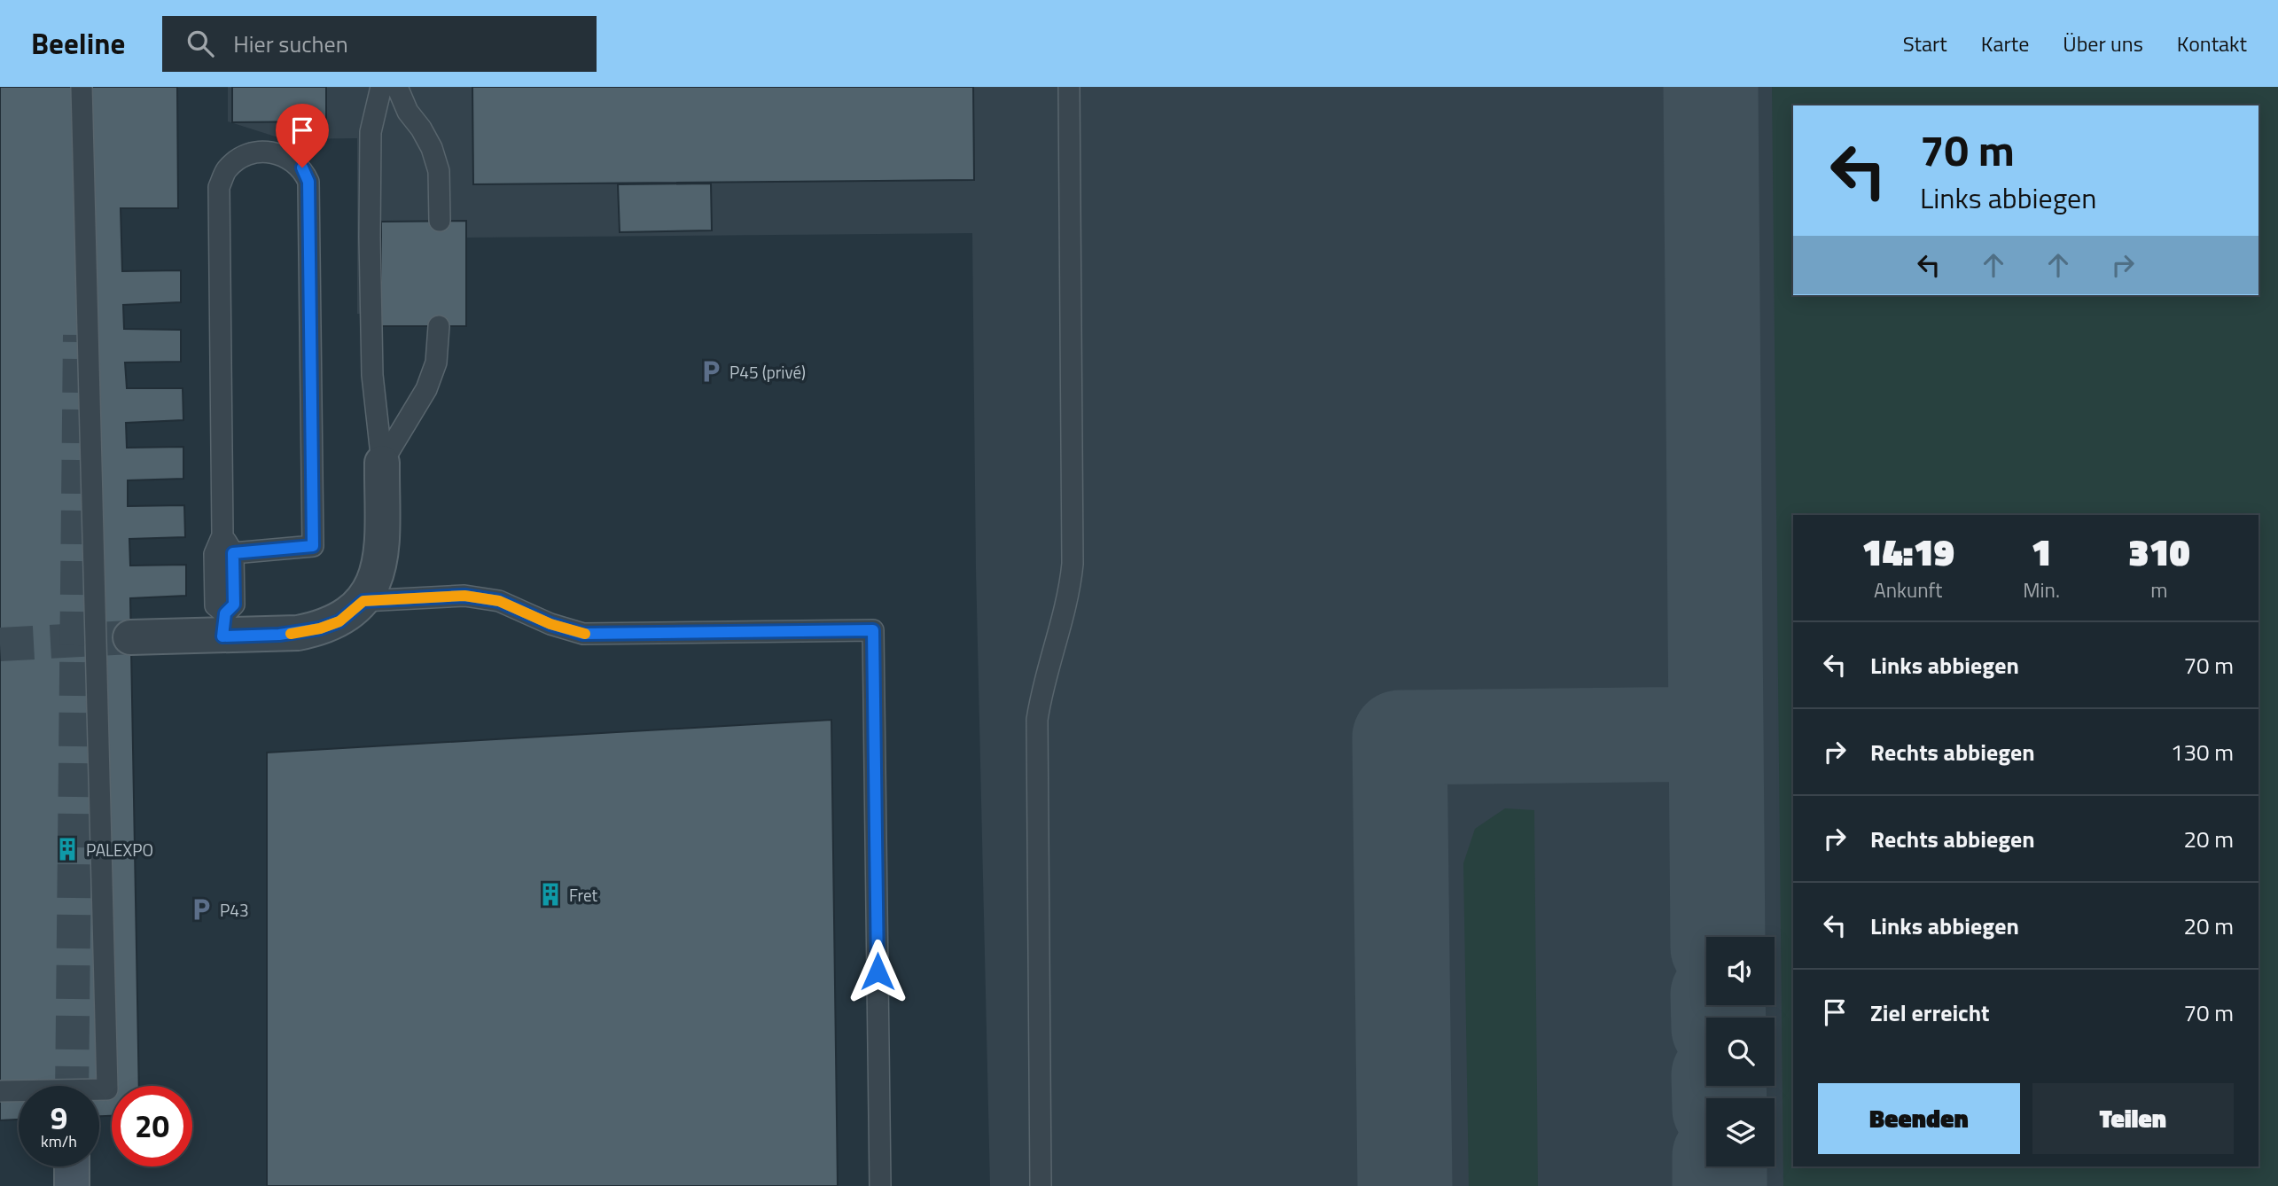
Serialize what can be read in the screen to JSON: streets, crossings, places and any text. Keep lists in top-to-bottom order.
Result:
{
  "places": {
    "parking": ["P45 (privé)", "P43"],
    "building": ["PALEXPO", "Fret"]
  },
  "page": {
    "header": "Beeline",
    "search": "Hier suchen",
    "nav": [
      "Start",
      "Karte",
      "Über uns",
      "Kontakt"
    ],
    "turn": ["70 m", "Links abbiegen"],
    "eta": [
      "14:19",
      "Ankunft",
      "1",
      "Min.",
      "310",
      "m"
    ],
    "list": [
      {
        "name": "Links abbiegen",
        "value": "70 m"
      },
      {
        "name": "Rechts abbiegen",
        "value": "130 m"
      },
      {
        "name": "Rechts abbiegen",
        "value": "20 m"
      },
      {
        "name": "Links abbiegen",
        "value": "20 m"
      },
      {
        "name": "Ziel erreicht",
        "value": "70 m"
      }
    ],
    "buttons": ["Beenden", "Teilen"],
    "speed": "9 km/h",
    "limit": "20"
  }
}
